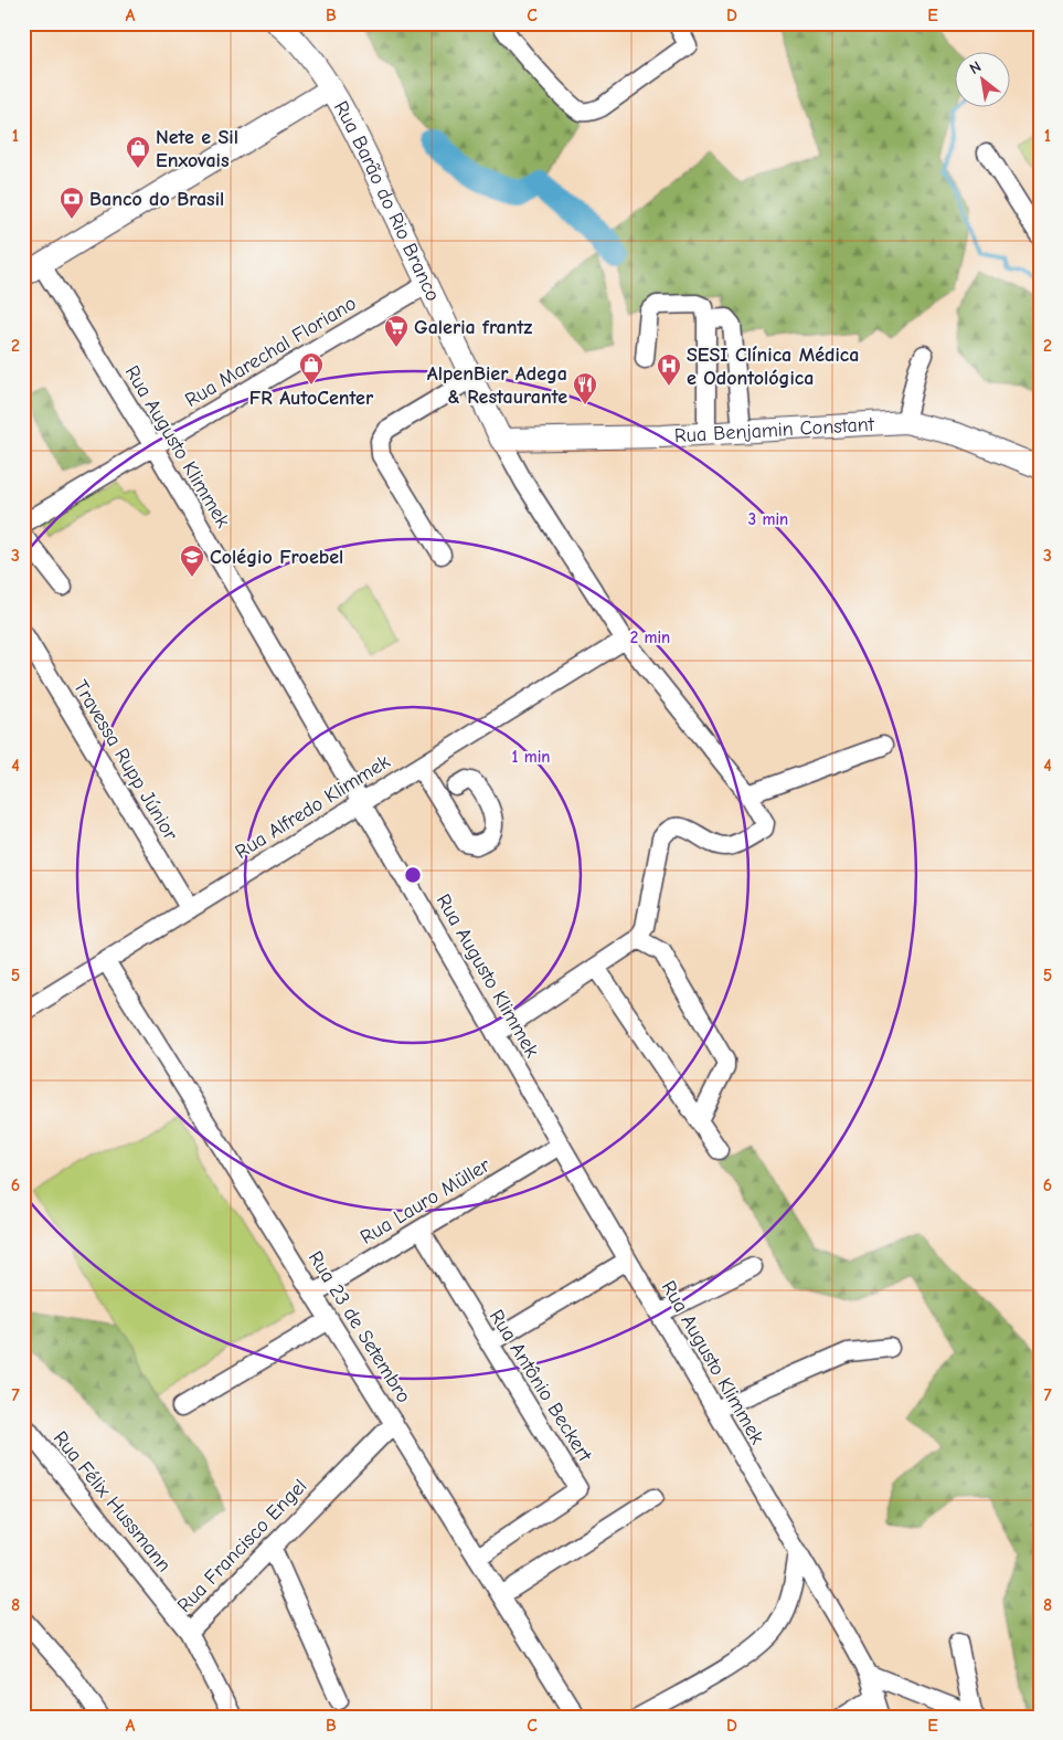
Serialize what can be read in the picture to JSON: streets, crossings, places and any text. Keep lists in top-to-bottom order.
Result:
{
  "streets": {
    "main road": ["Rua Barão do Rio Branco", "Rua Benjamin Constant"],
    "street": [
      "Rua Marechal Floriano",
      "Rua Augusto Klimmek",
      "Travessa Rupp Júnior",
      "Rua Alfredo Klimmek",
      "Rua Lauro Müller",
      "Rua 23 de Setembro",
      "Rua Antônio Beckert",
      "Rua Félix Hussmann",
      "Rua Francisco Engel"
    ]
  },
  "crossings": [
    ["Rua Barão do Rio Branco", "Rua Marechal Floriano"],
    ["Rua Barão do Rio Branco", "Rua Benjamin Constant"],
    ["Rua Barão do Rio Branco", "Rua Alfredo Klimmek"],
    ["Rua Marechal Floriano", "Rua Augusto Klimmek"],
    ["Rua Augusto Klimmek", "Rua Alfredo Klimmek"],
    ["Rua Augusto Klimmek", "Rua Lauro Müller"],
    ["Travessa Rupp Júnior", "Rua Alfredo Klimmek"],
    ["Rua Alfredo Klimmek", "Rua 23 de Setembro"],
    ["Rua Lauro Müller", "Rua 23 de Setembro"],
    ["Rua Lauro Müller", "Rua Antônio Beckert"],
    ["Rua 23 de Setembro", "Rua Antônio Beckert"],
    ["Rua 23 de Setembro", "Rua Francisco Engel"],
    ["Rua Félix Hussmann", "Rua Francisco Engel"]
  ],
  "places": {
    "shop": ["Nete e Sil Enxovais", "FR AutoCenter"],
    "bank": ["Banco do Brasil"],
    "supermarket": ["Galeria frantz"],
    "hospital": ["SESI Clínica Médica e Odontológica"],
    "restaurant": ["AlpenBier Adega & Restaurante"],
    "school or university": ["Colégio Froebel"]
  },
  "north": "top left",
  "grid": {
    "columns": [
      "A",
      "B",
      "C",
      "D",
      "E"
    ],
    "rows": [
      "1",
      "2",
      "3",
      "4",
      "5",
      "6",
      "7",
      "8"
    ]
  },
  "rings": ["3 min", "2 min", "1 min"]
}
